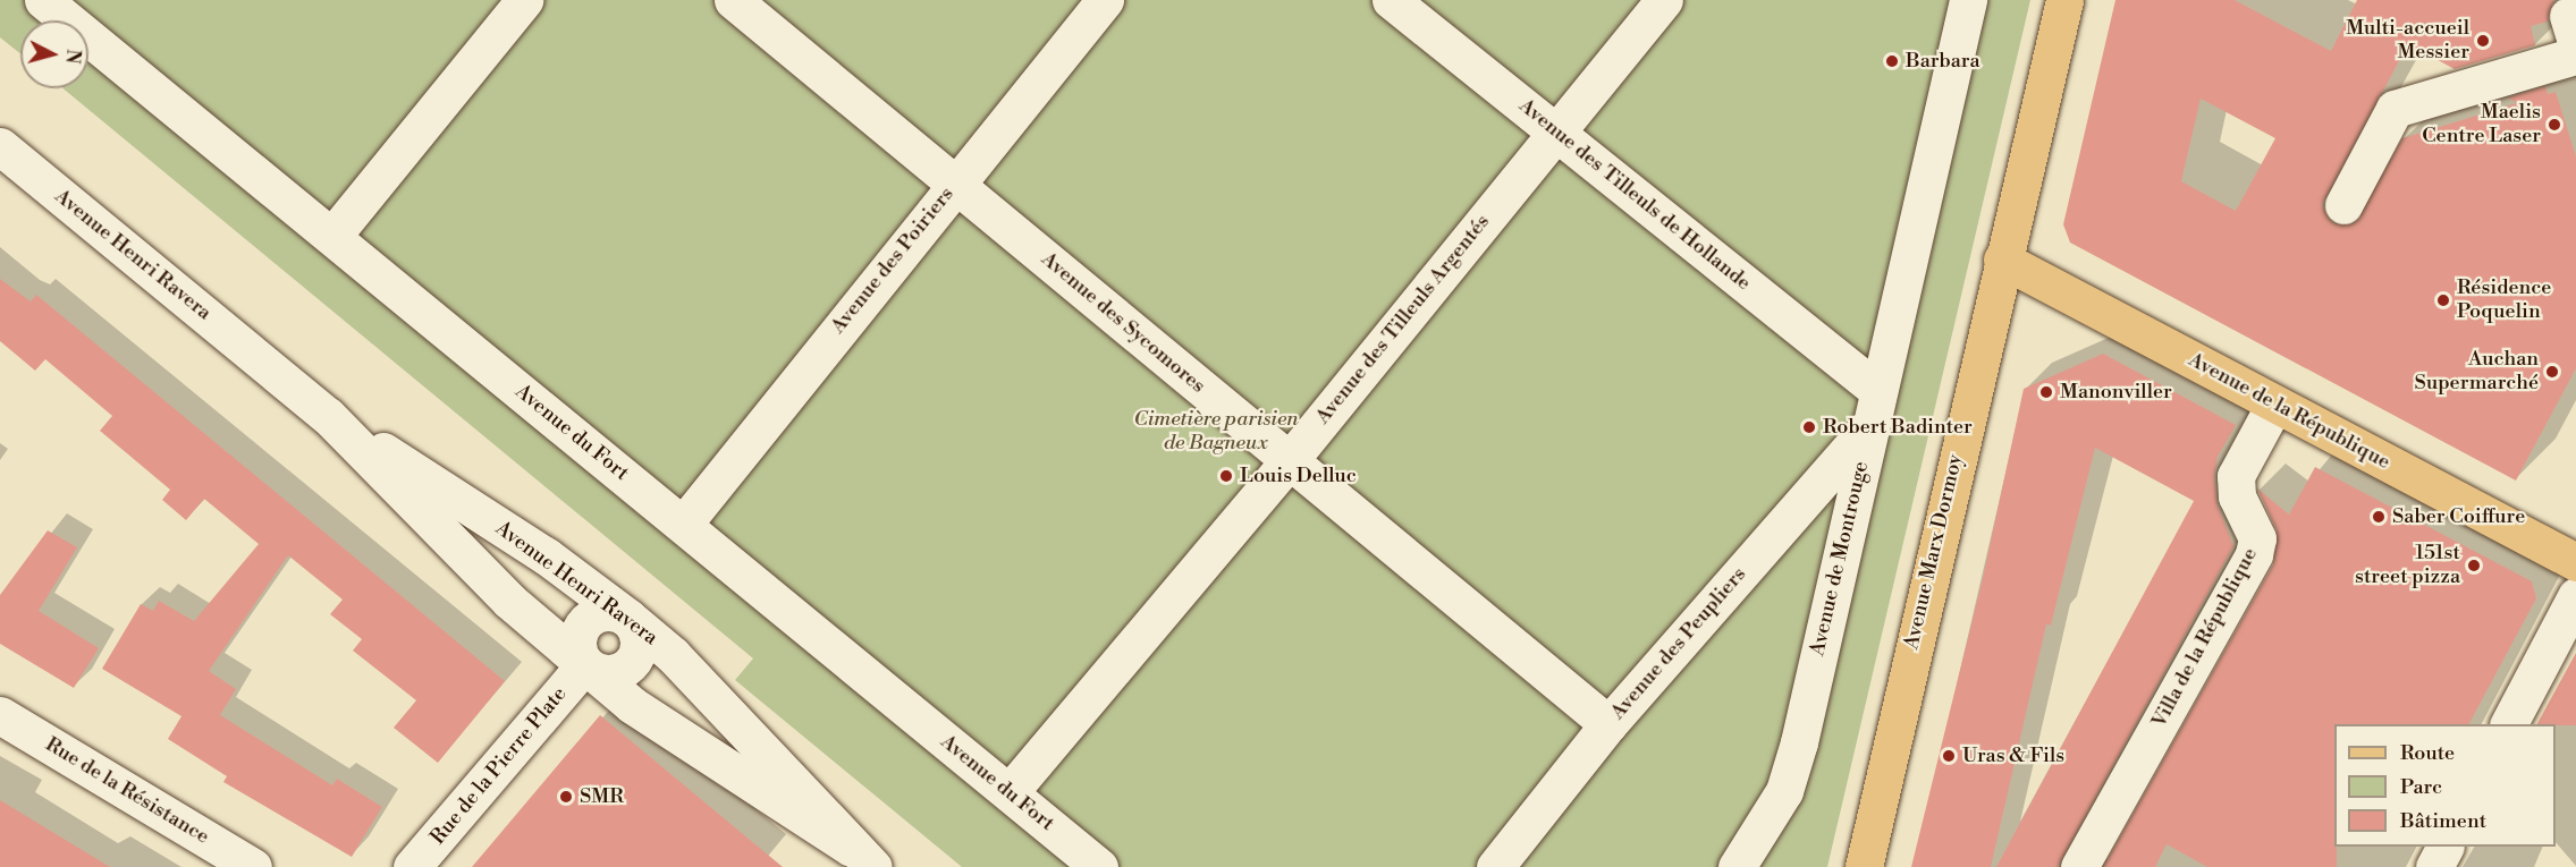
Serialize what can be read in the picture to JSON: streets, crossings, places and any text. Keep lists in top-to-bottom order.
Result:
{
  "streets": {
    "main road": ["Avenue de la République", "Avenue Marx Dormoy"],
    "street": [
      "Avenue des Tilleuls de Hollande",
      "Avenue Henri Ravera",
      "Avenue des Poiriers",
      "Avenue des Tilleuls Argentés",
      "Avenue des Sycomores",
      "Avenue du Fort",
      "Avenue de Montrouge",
      "Villa de la République",
      "Avenue des Peupliers",
      "Rue de la Pierre Plate",
      "Rue de la Résistance"
    ]
  },
  "crossings": [
    ["Avenue des Tilleuls de Hollande", "Avenue des Tilleuls Argentés"],
    ["Avenue des Tilleuls de Hollande", "Avenue de Montrouge"],
    ["Avenue Henri Ravera", "Rue de la Pierre Plate"],
    ["Avenue des Poiriers", "Avenue des Sycomores"],
    ["Avenue des Poiriers", "Avenue du Fort"],
    ["Avenue des Tilleuls Argentés", "Avenue des Sycomores"],
    ["Avenue des Tilleuls Argentés", "Avenue du Fort"],
    ["Avenue des Sycomores", "Avenue des Peupliers"],
    ["Avenue de la République", "Avenue Marx Dormoy"],
    ["Avenue de la République", "Villa de la République"],
    ["Avenue de Montrouge", "Avenue des Peupliers"]
  ],
  "parks": ["Cimetière parisien de Bagneux"],
  "places": [
    "Multi-accueil Messier",
    "Barbara",
    "Maelis Centre Laser",
    "Résidence Poquelin",
    "Auchan Supermarché",
    "Manonviller",
    "Robert Badinter",
    "Louis Delluc",
    "Saber Coiffure",
    "151st street pizza",
    "Uras & Fils",
    "SMR"
  ],
  "legend": ["Route", "Parc", "Bâtiment"],
  "north": "right"
}
